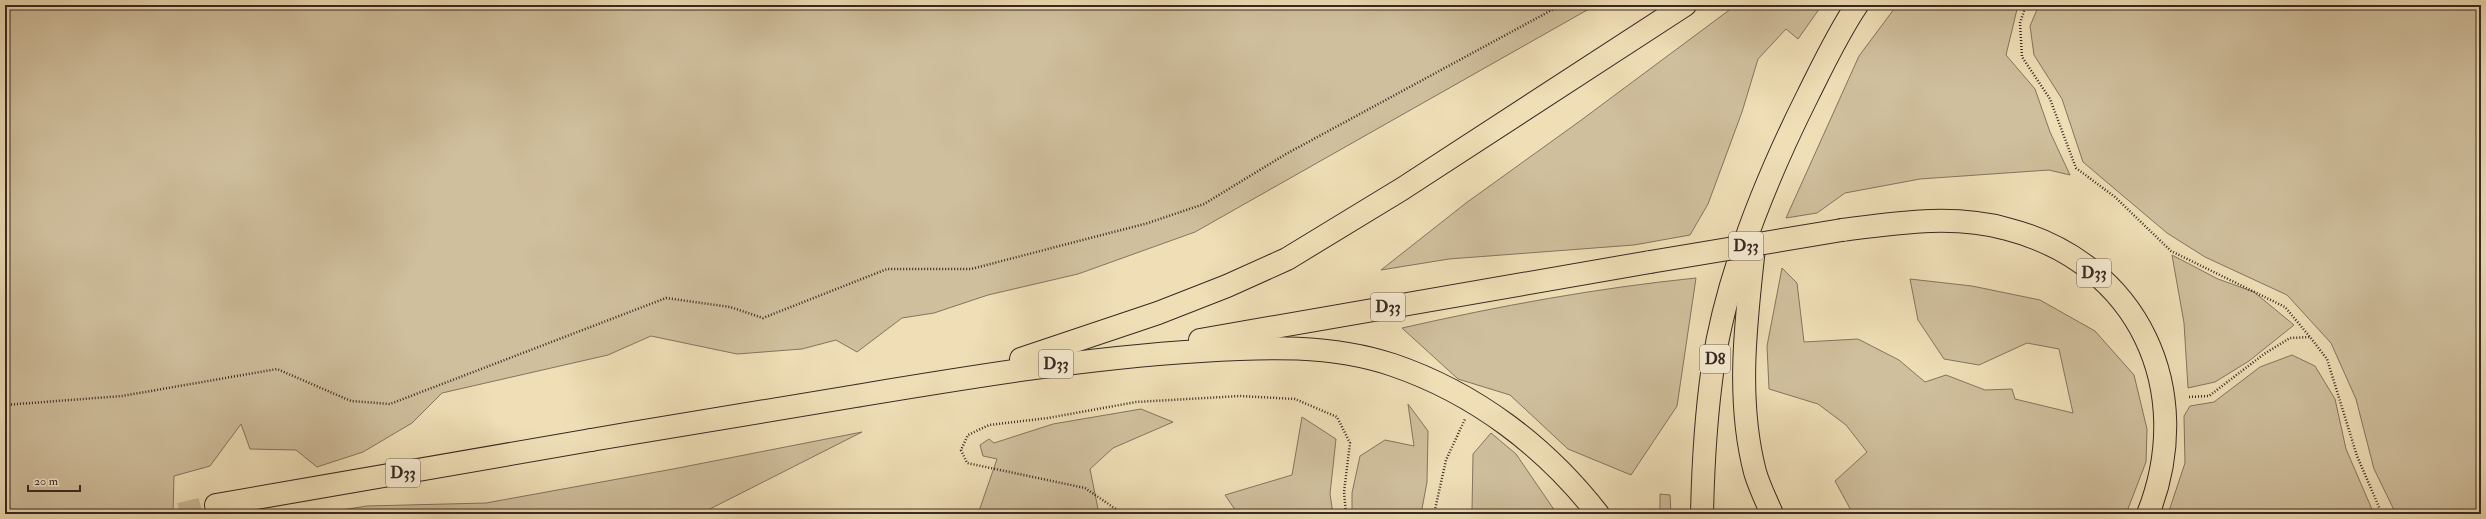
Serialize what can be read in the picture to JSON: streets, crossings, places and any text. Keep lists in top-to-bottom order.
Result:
{
  "streets": {
    "main road": ["D33", "D8"]
  },
  "scale_bar": "20 m"
}
